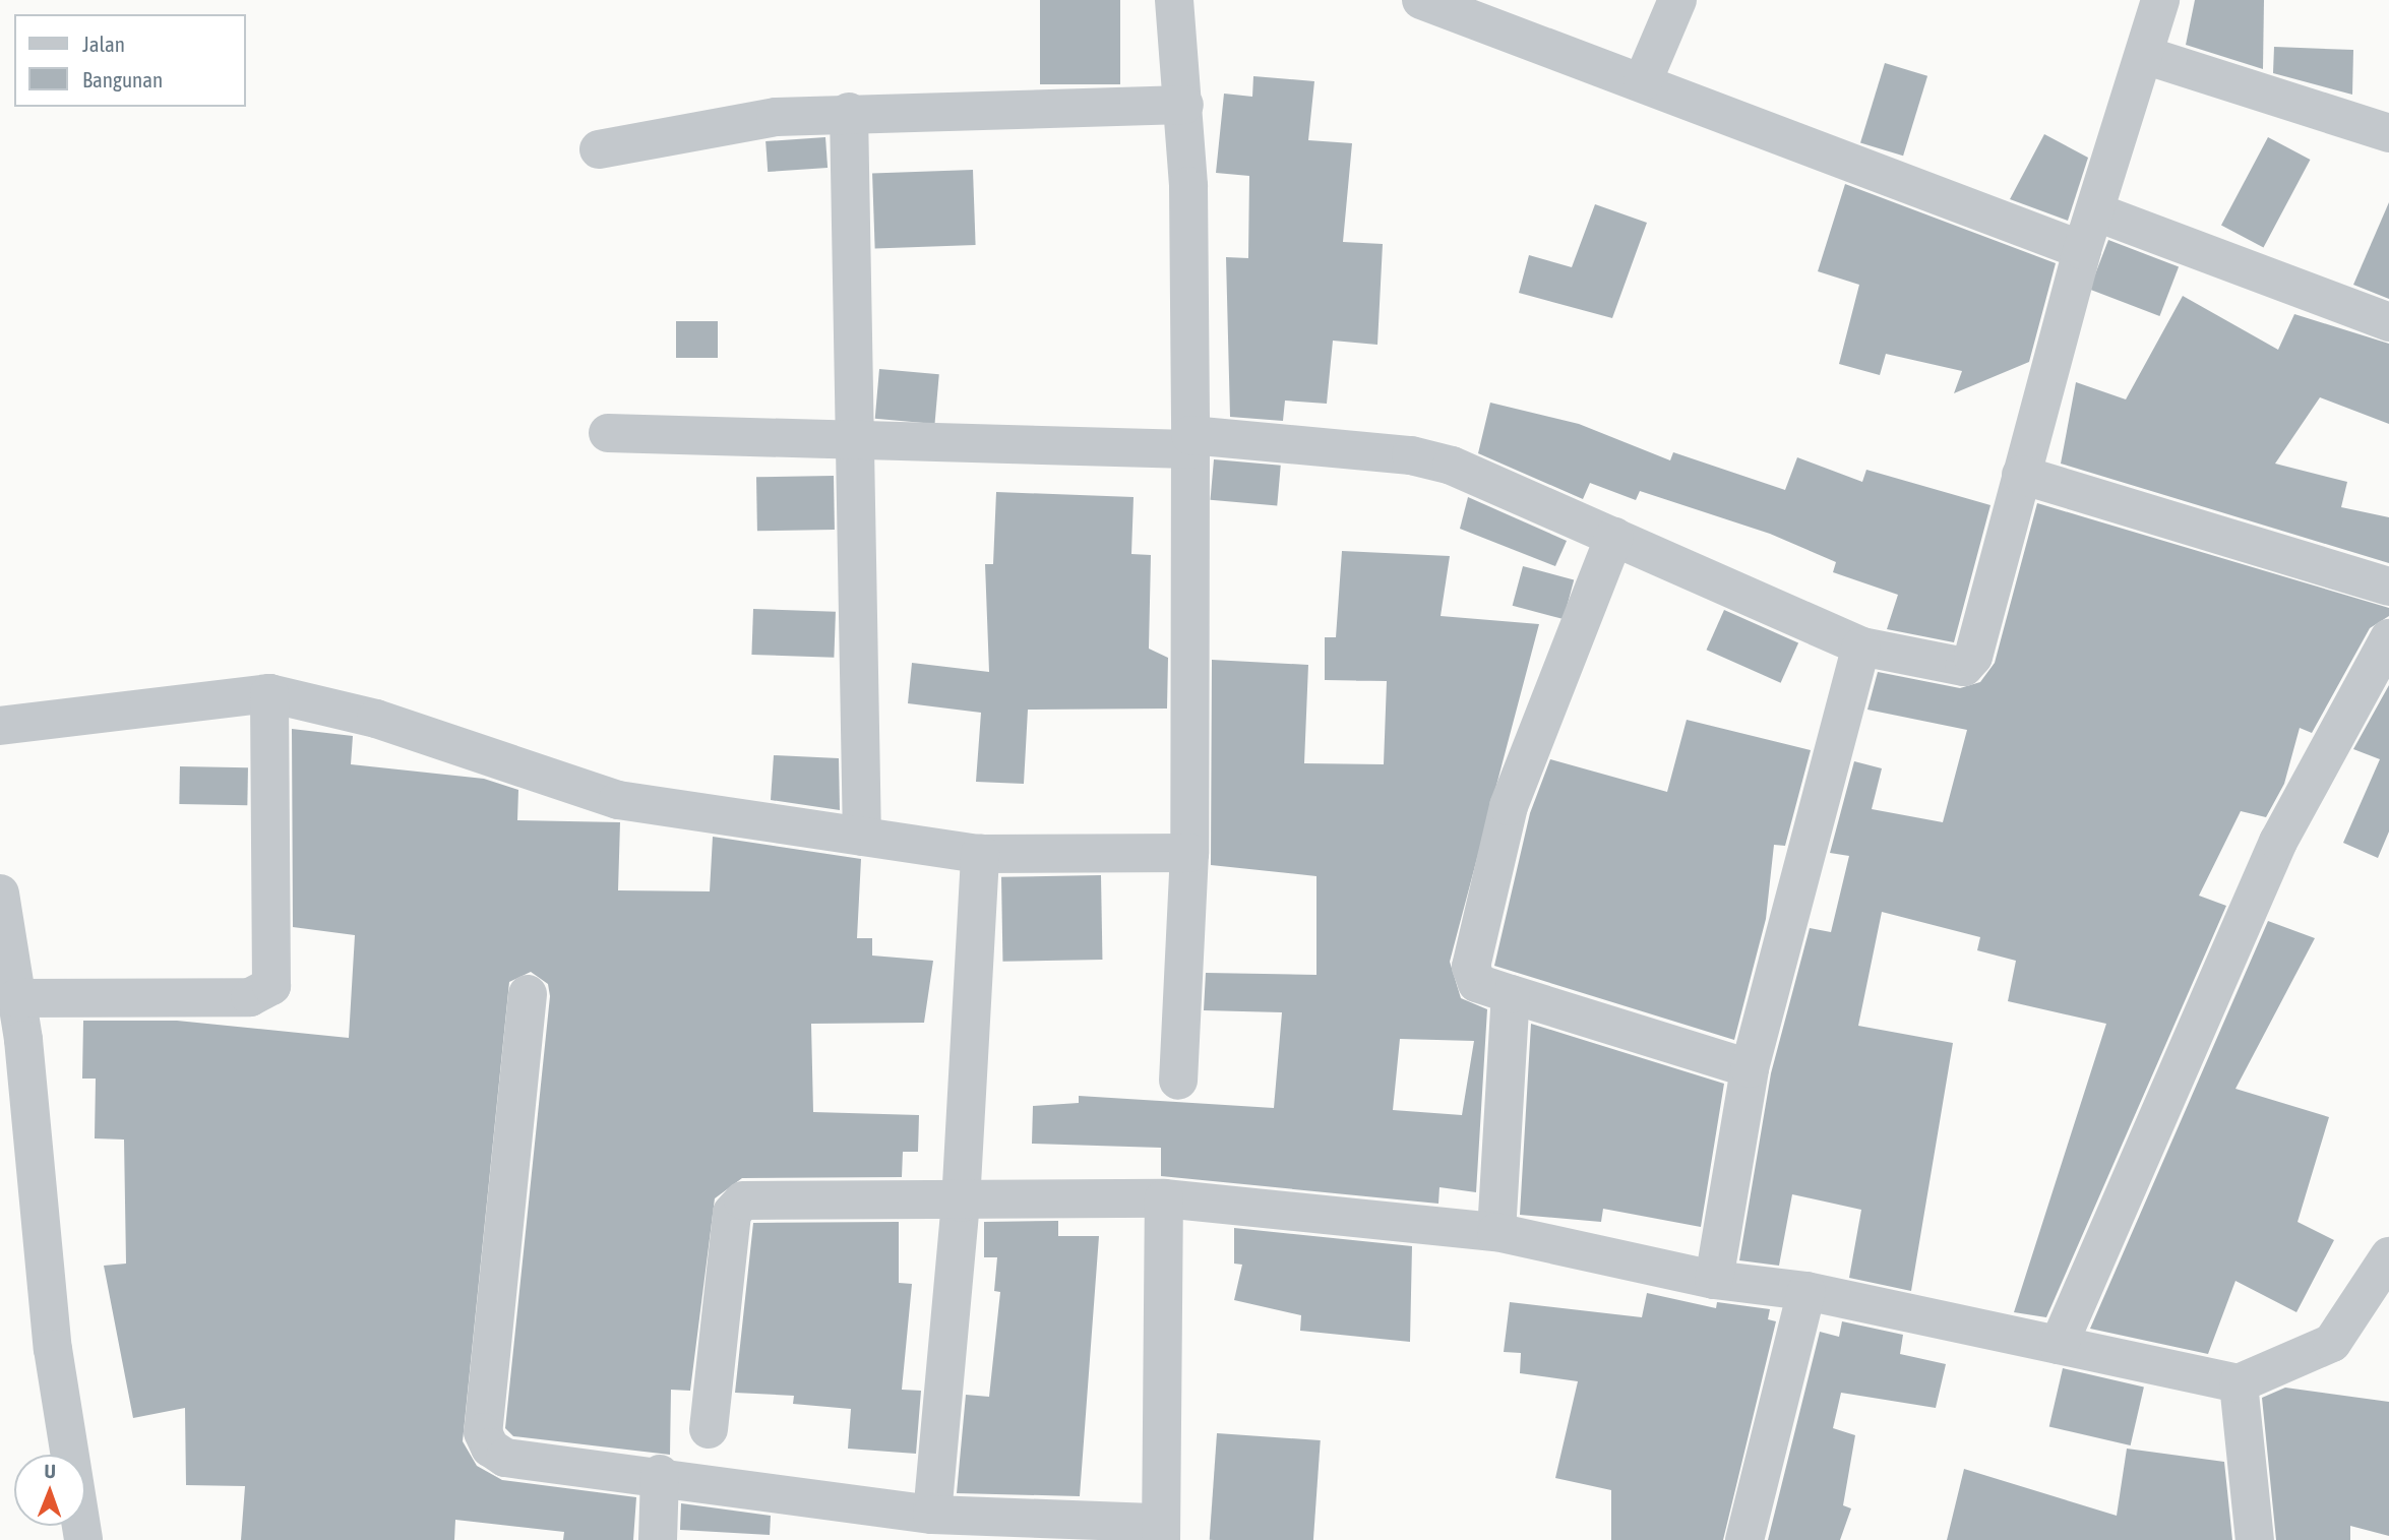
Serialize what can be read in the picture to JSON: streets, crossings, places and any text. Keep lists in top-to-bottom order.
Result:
{
  "legend": ["Jalan", "Bangunan"],
  "north": "top"
}
